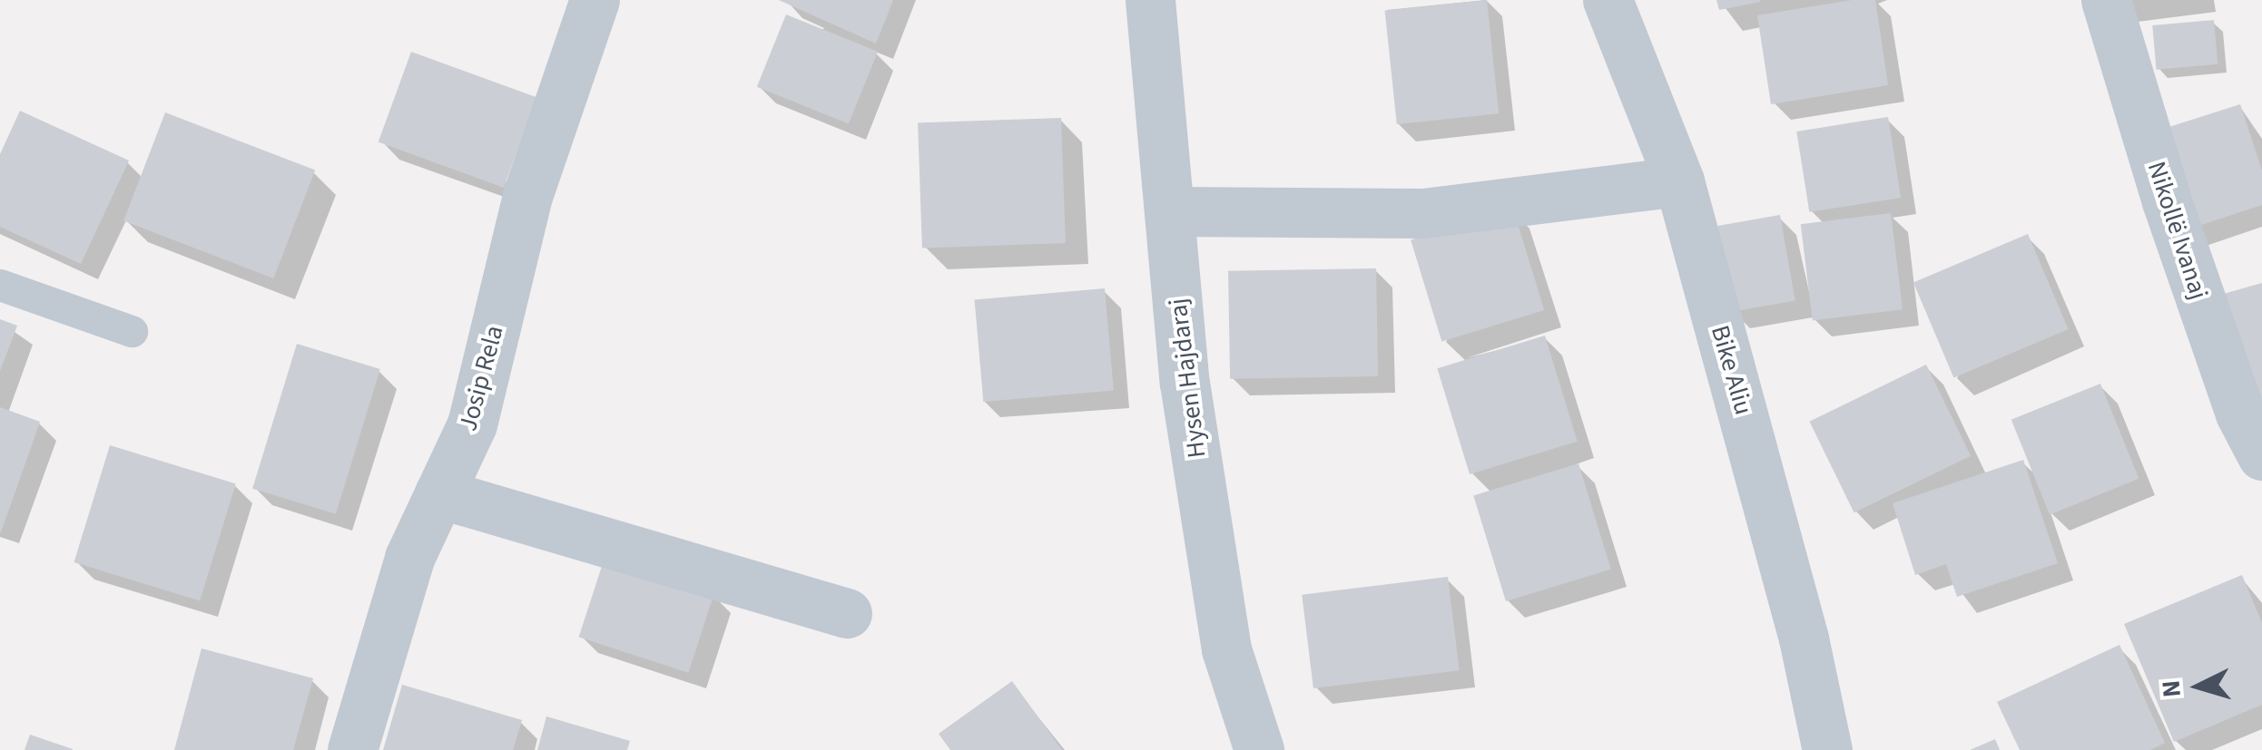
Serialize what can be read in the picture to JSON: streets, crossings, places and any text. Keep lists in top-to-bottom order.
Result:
{
  "streets": {
    "street": [
      "Nikollë Ivanaj",
      "Bike Aliu",
      "Josip Rela",
      "Hysen Hajdaraj"
    ]
  },
  "north": "left"
}
